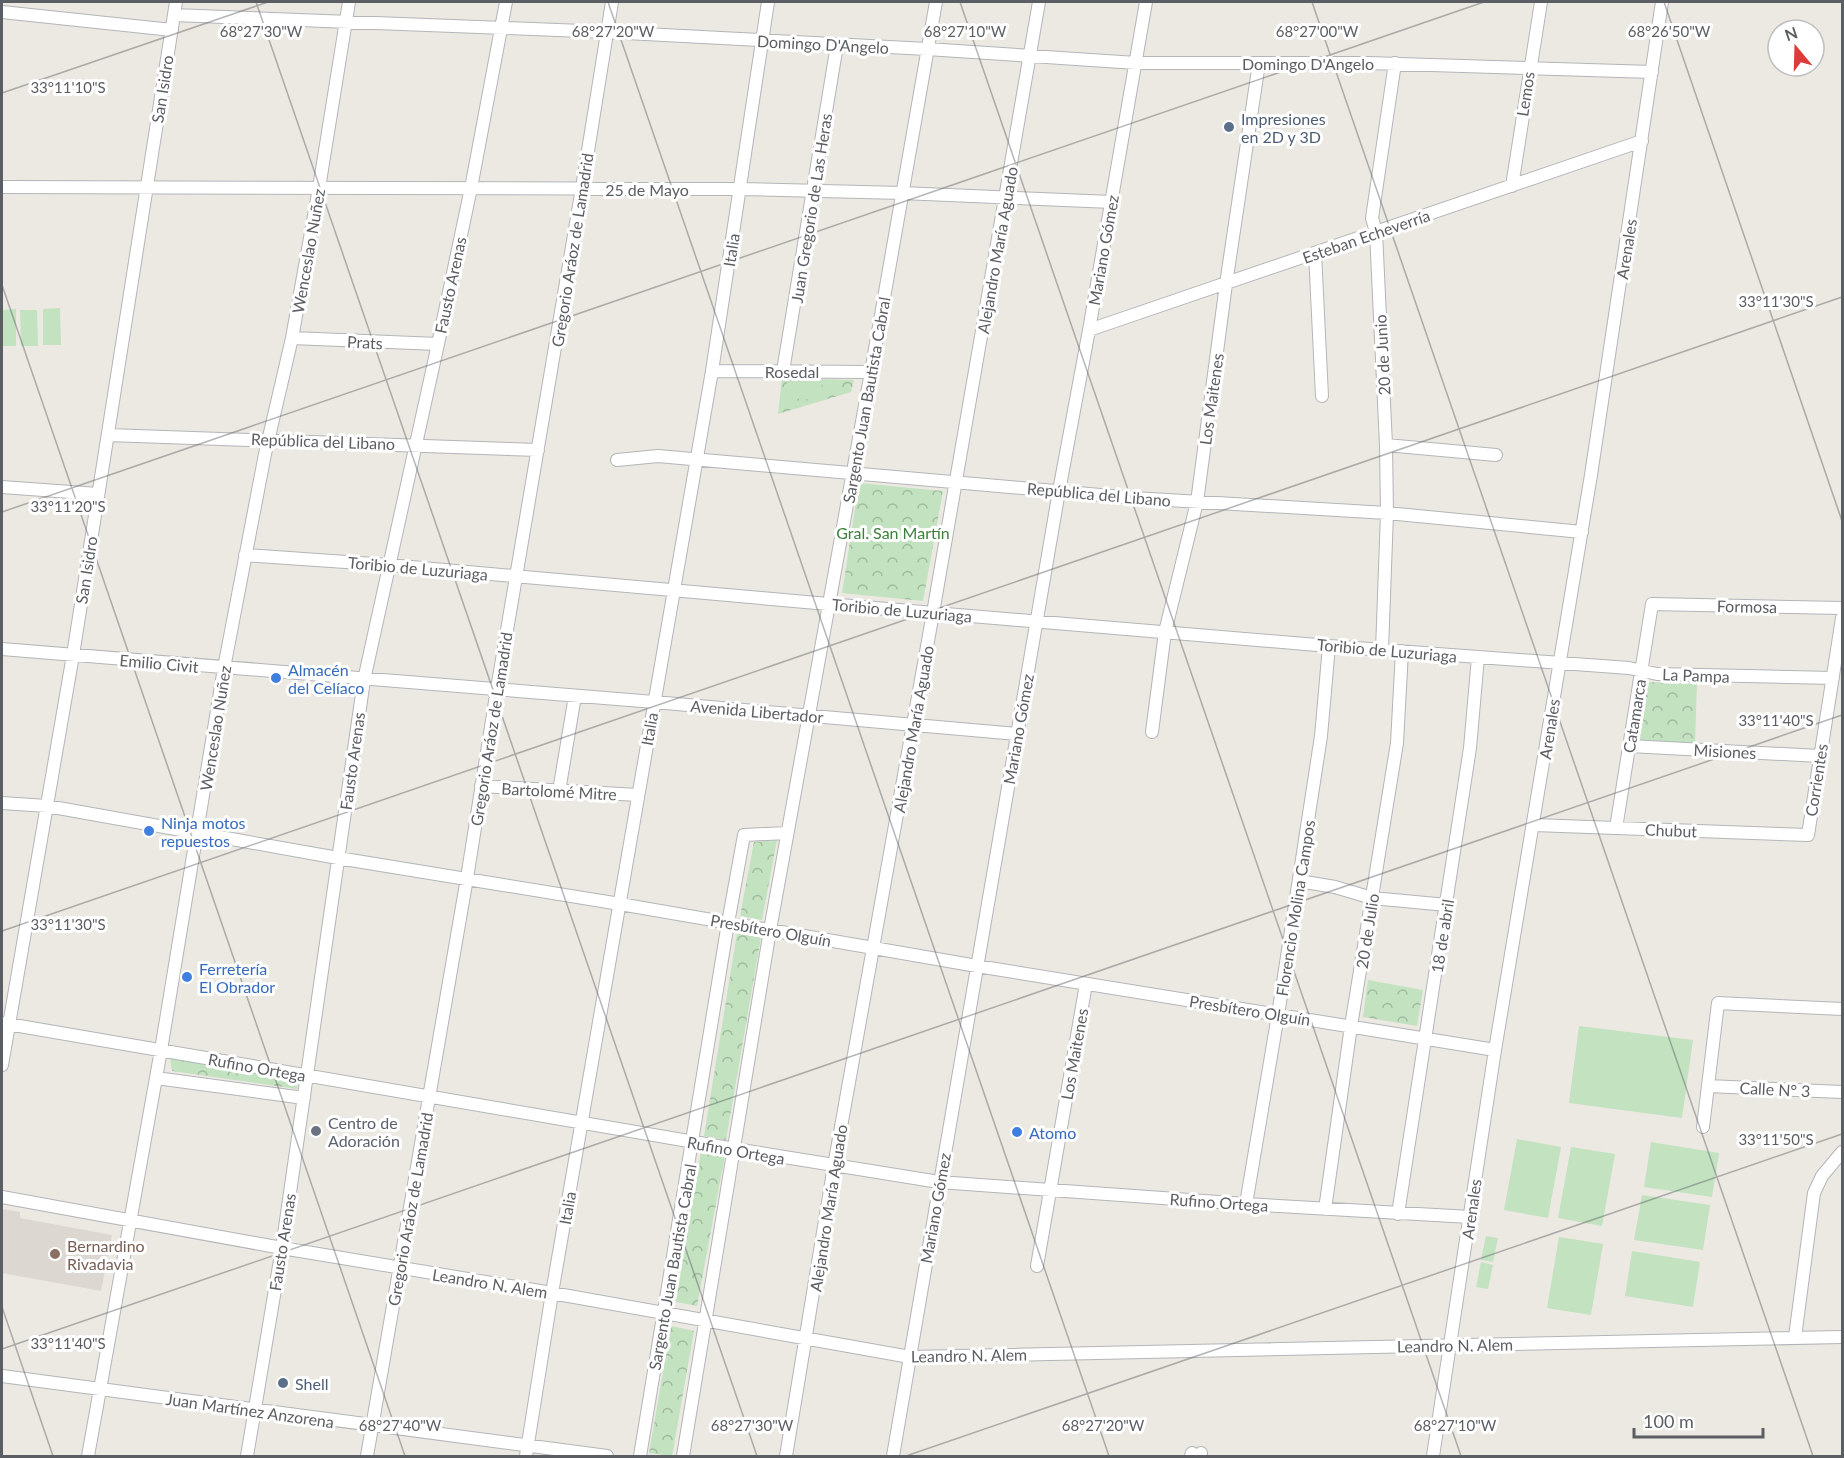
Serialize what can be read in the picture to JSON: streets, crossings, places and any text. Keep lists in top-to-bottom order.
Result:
{
  "streets": {
    "street": [
      "Domingo D'Angelo",
      "San Isidro",
      "Lemos",
      "25 de Mayo",
      "Juan Gregorio de Las Heras",
      "Esteban Echeverría",
      "Arenales",
      "Gregorio Aráoz de Lamadrid",
      "Italia",
      "Alejandro María Aguado",
      "Mariano Gómez",
      "Wenceslao Nuñez",
      "Fausto Arenas",
      "Prats",
      "20 de Junio",
      "Rosedal",
      "Los Maitenes",
      "Sargento Juan Bautista Cabral",
      "República del Libano",
      "Toribio de Luzuriaga",
      "Formosa",
      "Emilio Civit",
      "La Pampa",
      "Avenida Libertador",
      "Catamarca",
      "Misiones",
      "Corrientes",
      "Bartolomé Mitre",
      "Chubut",
      "Florencio Molina Campos",
      "Presbítero Olguín",
      "20 de Julio",
      "18 de abril",
      "Rufino Ortega",
      "Calle N° 3",
      "Leandro N. Alem",
      "Juan Martínez Anzorena"
    ]
  },
  "crossings": [
    ["Domingo D'Angelo", "San Isidro"],
    ["Domingo D'Angelo", "Lemos"],
    ["Domingo D'Angelo", "Juan Gregorio de Las Heras"],
    ["Domingo D'Angelo", "Arenales"],
    ["Domingo D'Angelo", "Gregorio Aráoz de Lamadrid"],
    ["Domingo D'Angelo", "Italia"],
    ["Domingo D'Angelo", "Alejandro María Aguado"],
    ["Domingo D'Angelo", "Mariano Gómez"],
    ["Domingo D'Angelo", "Wenceslao Nuñez"],
    ["Domingo D'Angelo", "Fausto Arenas"],
    ["Domingo D'Angelo", "20 de Junio"],
    ["Domingo D'Angelo", "Los Maitenes"],
    ["Domingo D'Angelo", "Sargento Juan Bautista Cabral"],
    ["San Isidro", "25 de Mayo"],
    ["San Isidro", "República del Libano"],
    ["San Isidro", "Emilio Civit"],
    ["San Isidro", "Presbítero Olguín"],
    ["San Isidro", "Rufino Ortega"],
    ["Lemos", "Esteban Echeverría"],
    ["25 de Mayo", "Juan Gregorio de Las Heras"],
    ["25 de Mayo", "Gregorio Aráoz de Lamadrid"],
    ["25 de Mayo", "Italia"],
    ["25 de Mayo", "Alejandro María Aguado"],
    ["25 de Mayo", "Mariano Gómez"],
    ["25 de Mayo", "Wenceslao Nuñez"],
    ["25 de Mayo", "Fausto Arenas"],
    ["25 de Mayo", "Sargento Juan Bautista Cabral"],
    ["Juan Gregorio de Las Heras", "Rosedal"],
    ["Esteban Echeverría", "Arenales"],
    ["Esteban Echeverría", "Mariano Gómez"],
    ["Esteban Echeverría", "20 de Junio"],
    ["Esteban Echeverría", "Los Maitenes"],
    ["Arenales", "República del Libano"],
    ["Arenales", "Toribio de Luzuriaga"],
    ["Arenales", "La Pampa"],
    ["Arenales", "Chubut"],
    ["Arenales", "Presbítero Olguín"],
    ["Arenales", "Rufino Ortega"],
    ["Arenales", "Leandro N. Alem"],
    ["Gregorio Aráoz de Lamadrid", "República del Libano"],
    ["Gregorio Aráoz de Lamadrid", "Toribio de Luzuriaga"],
    ["Gregorio Aráoz de Lamadrid", "Emilio Civit"],
    ["Gregorio Aráoz de Lamadrid", "Avenida Libertador"],
    ["Gregorio Aráoz de Lamadrid", "Bartolomé Mitre"],
    ["Gregorio Aráoz de Lamadrid", "Presbítero Olguín"],
    ["Gregorio Aráoz de Lamadrid", "Rufino Ortega"],
    ["Gregorio Aráoz de Lamadrid", "Leandro N. Alem"],
    ["Gregorio Aráoz de Lamadrid", "Juan Martínez Anzorena"],
    ["Italia", "Rosedal"],
    ["Italia", "República del Libano"],
    ["Italia", "Toribio de Luzuriaga"],
    ["Italia", "Avenida Libertador"],
    ["Italia", "Bartolomé Mitre"],
    ["Italia", "Presbítero Olguín"],
    ["Italia", "Rufino Ortega"],
    ["Italia", "Leandro N. Alem"],
    ["Italia", "Juan Martínez Anzorena"],
    ["Alejandro María Aguado", "República del Libano"],
    ["Alejandro María Aguado", "Toribio de Luzuriaga"],
    ["Alejandro María Aguado", "Avenida Libertador"],
    ["Alejandro María Aguado", "Presbítero Olguín"],
    ["Alejandro María Aguado", "Rufino Ortega"],
    ["Alejandro María Aguado", "Leandro N. Alem"],
    ["Mariano Gómez", "República del Libano"],
    ["Mariano Gómez", "Toribio de Luzuriaga"],
    ["Mariano Gómez", "Avenida Libertador"],
    ["Mariano Gómez", "Presbítero Olguín"],
    ["Mariano Gómez", "Rufino Ortega"],
    ["Mariano Gómez", "Leandro N. Alem"],
    ["Wenceslao Nuñez", "Prats"],
    ["Wenceslao Nuñez", "República del Libano"],
    ["Wenceslao Nuñez", "Toribio de Luzuriaga"],
    ["Wenceslao Nuñez", "Emilio Civit"],
    ["Wenceslao Nuñez", "Presbítero Olguín"],
    ["Wenceslao Nuñez", "Rufino Ortega"],
    ["Wenceslao Nuñez", "Leandro N. Alem"],
    ["Wenceslao Nuñez", "Juan Martínez Anzorena"],
    ["Fausto Arenas", "Prats"],
    ["Fausto Arenas", "República del Libano"],
    ["Fausto Arenas", "Toribio de Luzuriaga"],
    ["Fausto Arenas", "Emilio Civit"],
    ["Fausto Arenas", "Presbítero Olguín"],
    ["Fausto Arenas", "Rufino Ortega"],
    ["Fausto Arenas", "Leandro N. Alem"],
    ["Fausto Arenas", "Juan Martínez Anzorena"],
    ["20 de Junio", "República del Libano"],
    ["20 de Junio", "Toribio de Luzuriaga"],
    ["Rosedal", "Sargento Juan Bautista Cabral"],
    ["Los Maitenes", "República del Libano"],
    ["Los Maitenes", "Toribio de Luzuriaga"],
    ["Los Maitenes", "Presbítero Olguín"],
    ["Los Maitenes", "Rufino Ortega"],
    ["Sargento Juan Bautista Cabral", "República del Libano"],
    ["Sargento Juan Bautista Cabral", "Toribio de Luzuriaga"],
    ["Sargento Juan Bautista Cabral", "Avenida Libertador"],
    ["Sargento Juan Bautista Cabral", "Presbítero Olguín"],
    ["Sargento Juan Bautista Cabral", "Rufino Ortega"],
    ["Sargento Juan Bautista Cabral", "Leandro N. Alem"],
    ["Toribio de Luzuriaga", "La Pampa"],
    ["Toribio de Luzuriaga", "Florencio Molina Campos"],
    ["Toribio de Luzuriaga", "20 de Julio"],
    ["Toribio de Luzuriaga", "18 de abril"],
    ["Formosa", "Catamarca"],
    ["Emilio Civit", "Avenida Libertador"],
    ["La Pampa", "Catamarca"],
    ["La Pampa", "Corrientes"],
    ["Catamarca", "Misiones"],
    ["Catamarca", "Chubut"],
    ["Misiones", "Corrientes"],
    ["Corrientes", "Chubut"],
    ["Florencio Molina Campos", "Presbítero Olguín"],
    ["Florencio Molina Campos", "Rufino Ortega"],
    ["Presbítero Olguín", "20 de Julio"],
    ["Presbítero Olguín", "18 de abril"],
    ["20 de Julio", "Rufino Ortega"],
    ["18 de abril", "Rufino Ortega"]
  ],
  "parks": ["Gral. San Martín"],
  "places": [
    "Impresiones en 2D y 3D",
    "Almacén del Celíaco",
    "Ninja motos repuestos",
    "Ferretería El Obrador",
    "Centro de Adoración",
    "Atomo",
    "Bernardino Rivadavia",
    "Shell"
  ],
  "scale_bar": "100 m",
  "north": "top",
  "coordinates": [
    "68°27'00\"W",
    "68°27'30\"W",
    "68°27'20\"W",
    "68°27'10\"W",
    "68°26'50\"W",
    "33°11'10\"S",
    "33°11'30\"S",
    "33°11'20\"S",
    "33°11'40\"S",
    "33°11'50\"S",
    "68°27'40\"W"
  ]
}
